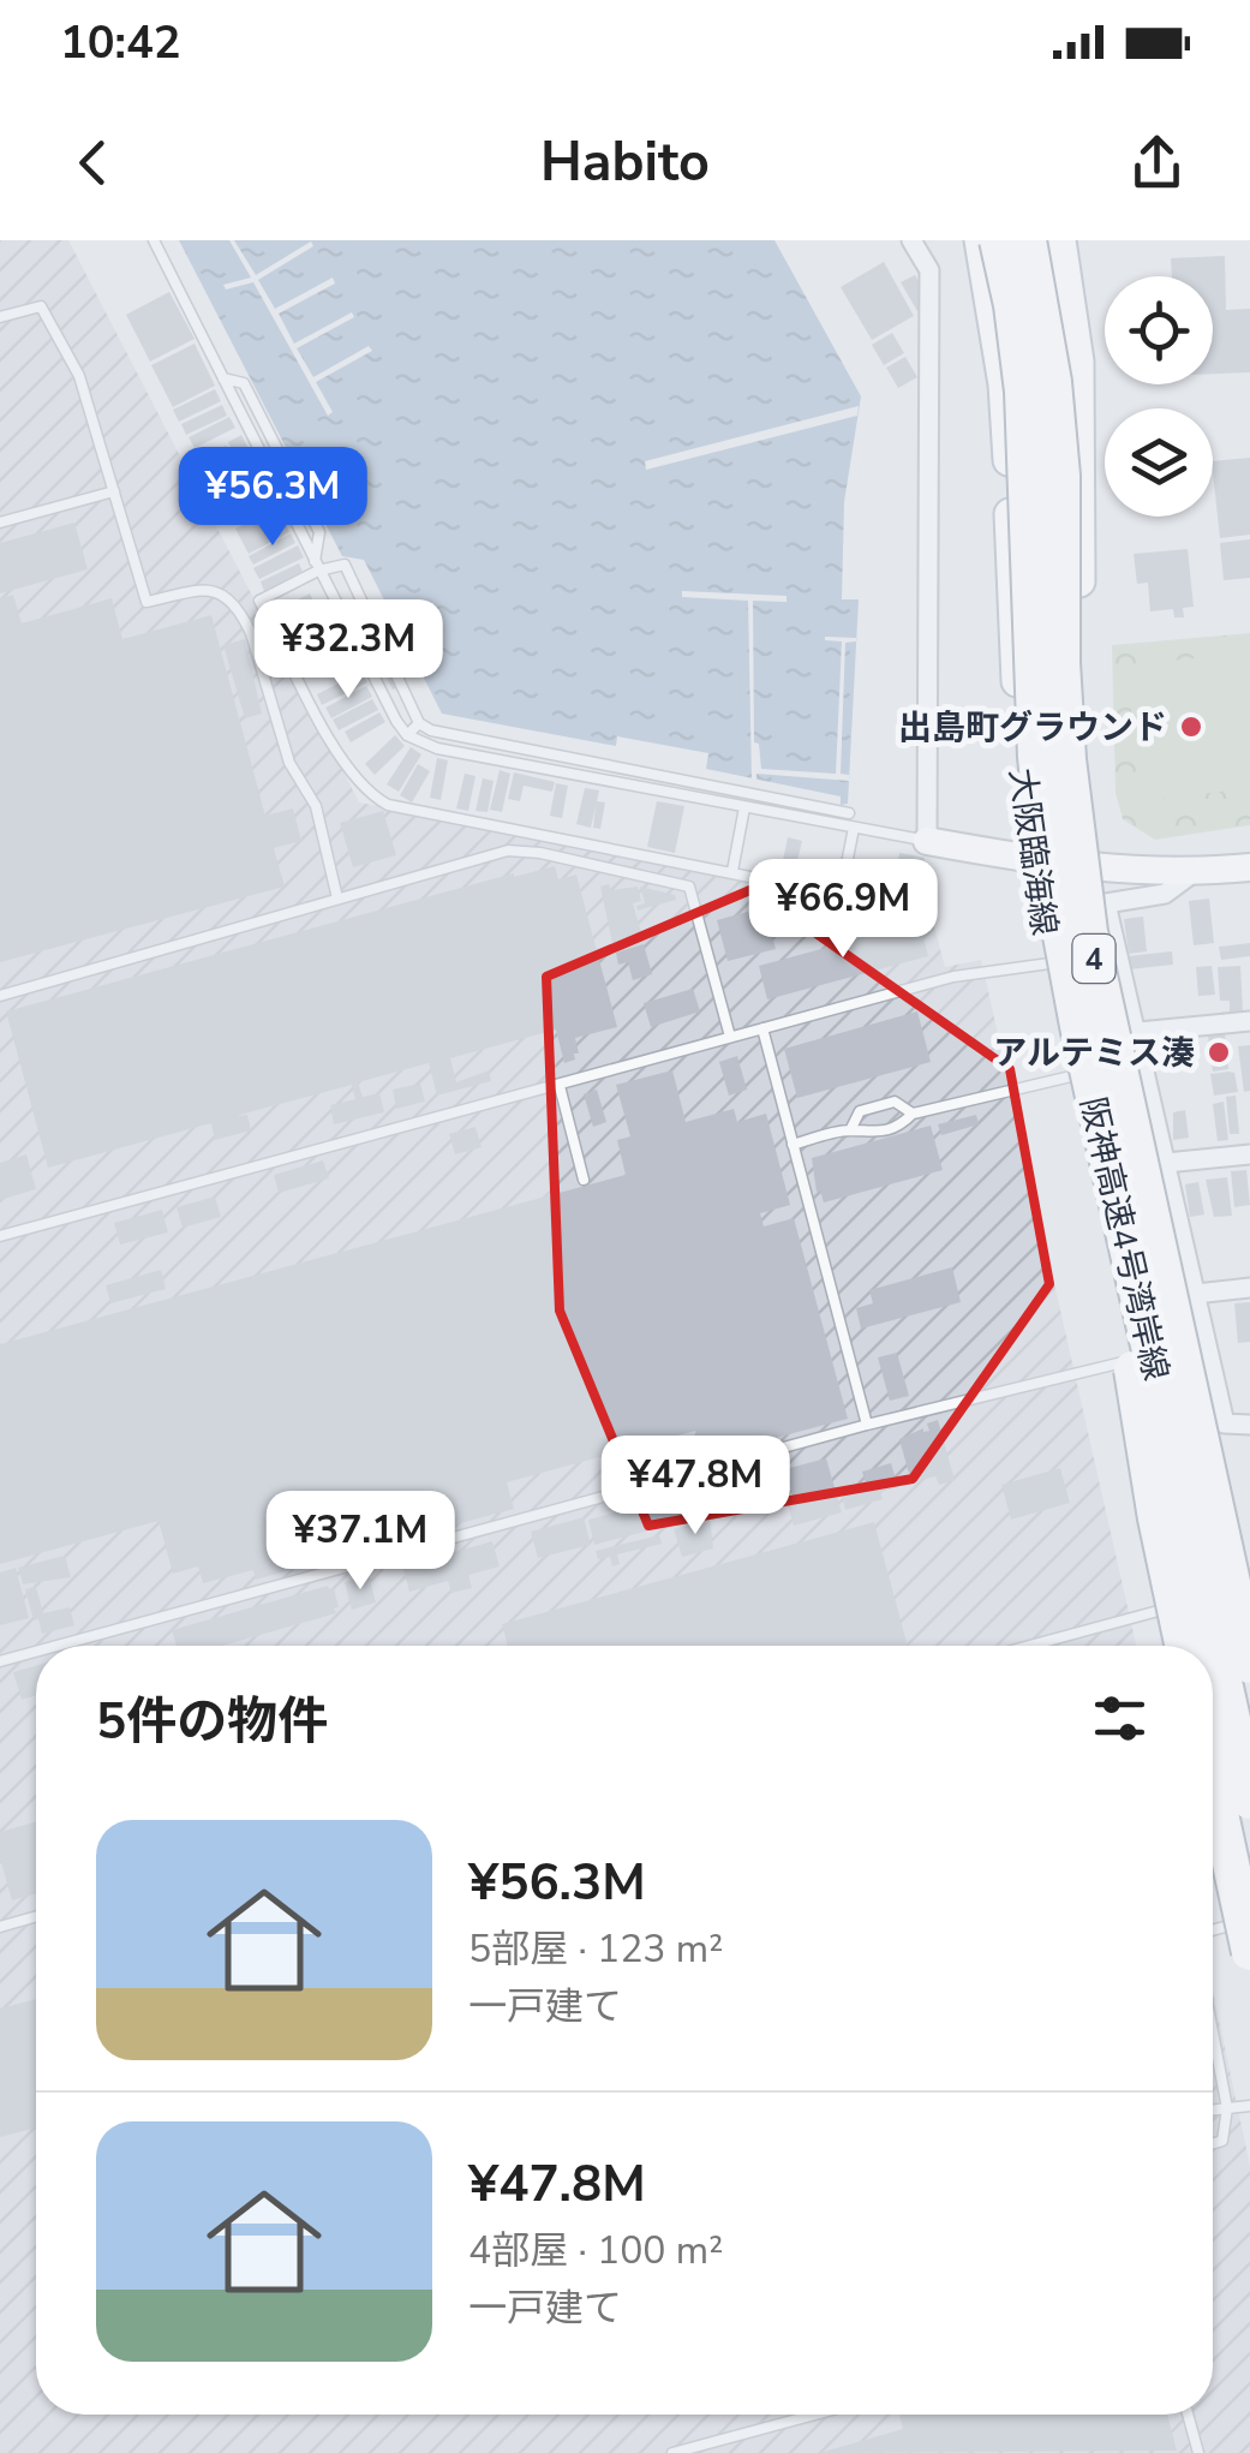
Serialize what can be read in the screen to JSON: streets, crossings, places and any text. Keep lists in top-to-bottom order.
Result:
{
  "streets": {
    "highway": ["4", "阪神高速4号湾岸線"],
    "main road": ["大阪臨海線"]
  },
  "places": ["出島町グラウンド", "アルテミス湊"],
  "page": {
    "status": "10:42",
    "header": "Habito",
    "price": [
      "¥56.3M",
      "¥32.3M",
      "¥66.9M",
      "¥47.8M",
      "¥37.1M"
    ],
    "heading": "5件の物件",
    "list": [
      {
        "name": "¥56.3M",
        "note": "5部屋 · 123 m² · 一戸建て"
      },
      {
        "name": "¥47.8M",
        "note": "4部屋 · 100 m² · 一戸建て"
      }
    ]
  }
}
